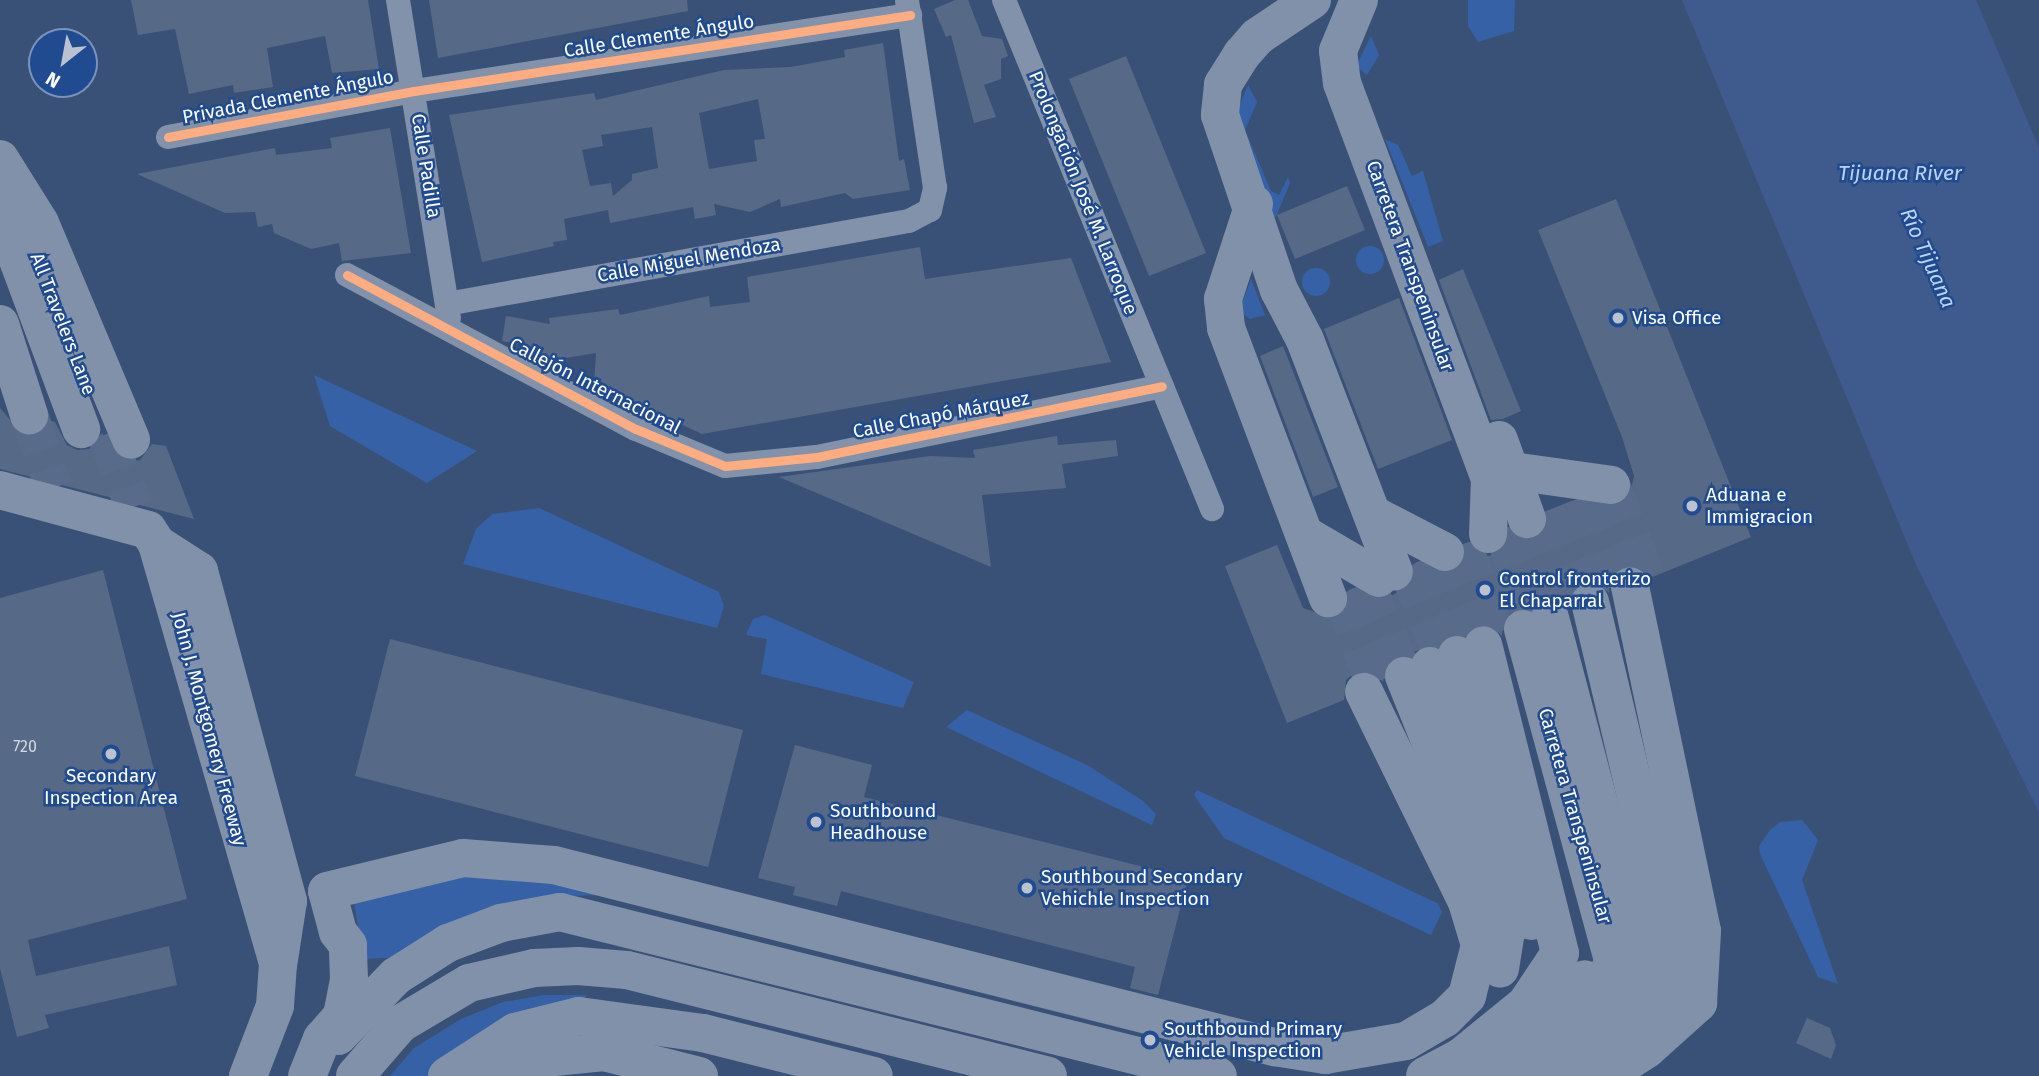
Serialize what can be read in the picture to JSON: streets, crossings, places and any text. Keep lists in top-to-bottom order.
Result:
{
  "streets": {
    "highway": ["Carretera Transpeninsular", "All Travelers Lane", "John J. Montgomery Freeway"],
    "street": [
      "Calle Clemente Ángulo",
      "Privada Clemente Ángulo",
      "Calle Padilla",
      "Prolongación José M. Larroque",
      "Calle Miguel Mendoza",
      "Callejón Internacional",
      "Calle Chapó Márquez"
    ]
  },
  "crossings": [
    ["Calle Clemente Ángulo", "Privada Clemente Ángulo"],
    ["Calle Clemente Ángulo", "Calle Padilla"],
    ["Calle Clemente Ángulo", "Calle Miguel Mendoza"],
    ["Privada Clemente Ángulo", "Calle Padilla"],
    ["Calle Padilla", "Calle Miguel Mendoza"],
    ["Calle Padilla", "Callejón Internacional"],
    ["Prolongación José M. Larroque", "Calle Chapó Márquez"],
    ["Callejón Internacional", "Calle Chapó Márquez"]
  ],
  "water": ["Tijuana River", "Río Tijuana"],
  "places": [
    "Visa Office",
    "Aduana e Immigracion",
    "Control fronterizo El Chaparral",
    "Secondary Inspection Area",
    "Southbound Headhouse",
    "Southbound Secondary Vehichle Inspection",
    "Southbound Primary Vehicle Inspection"
  ],
  "house_numbers": ["720"],
  "north": "bottom left"
}
